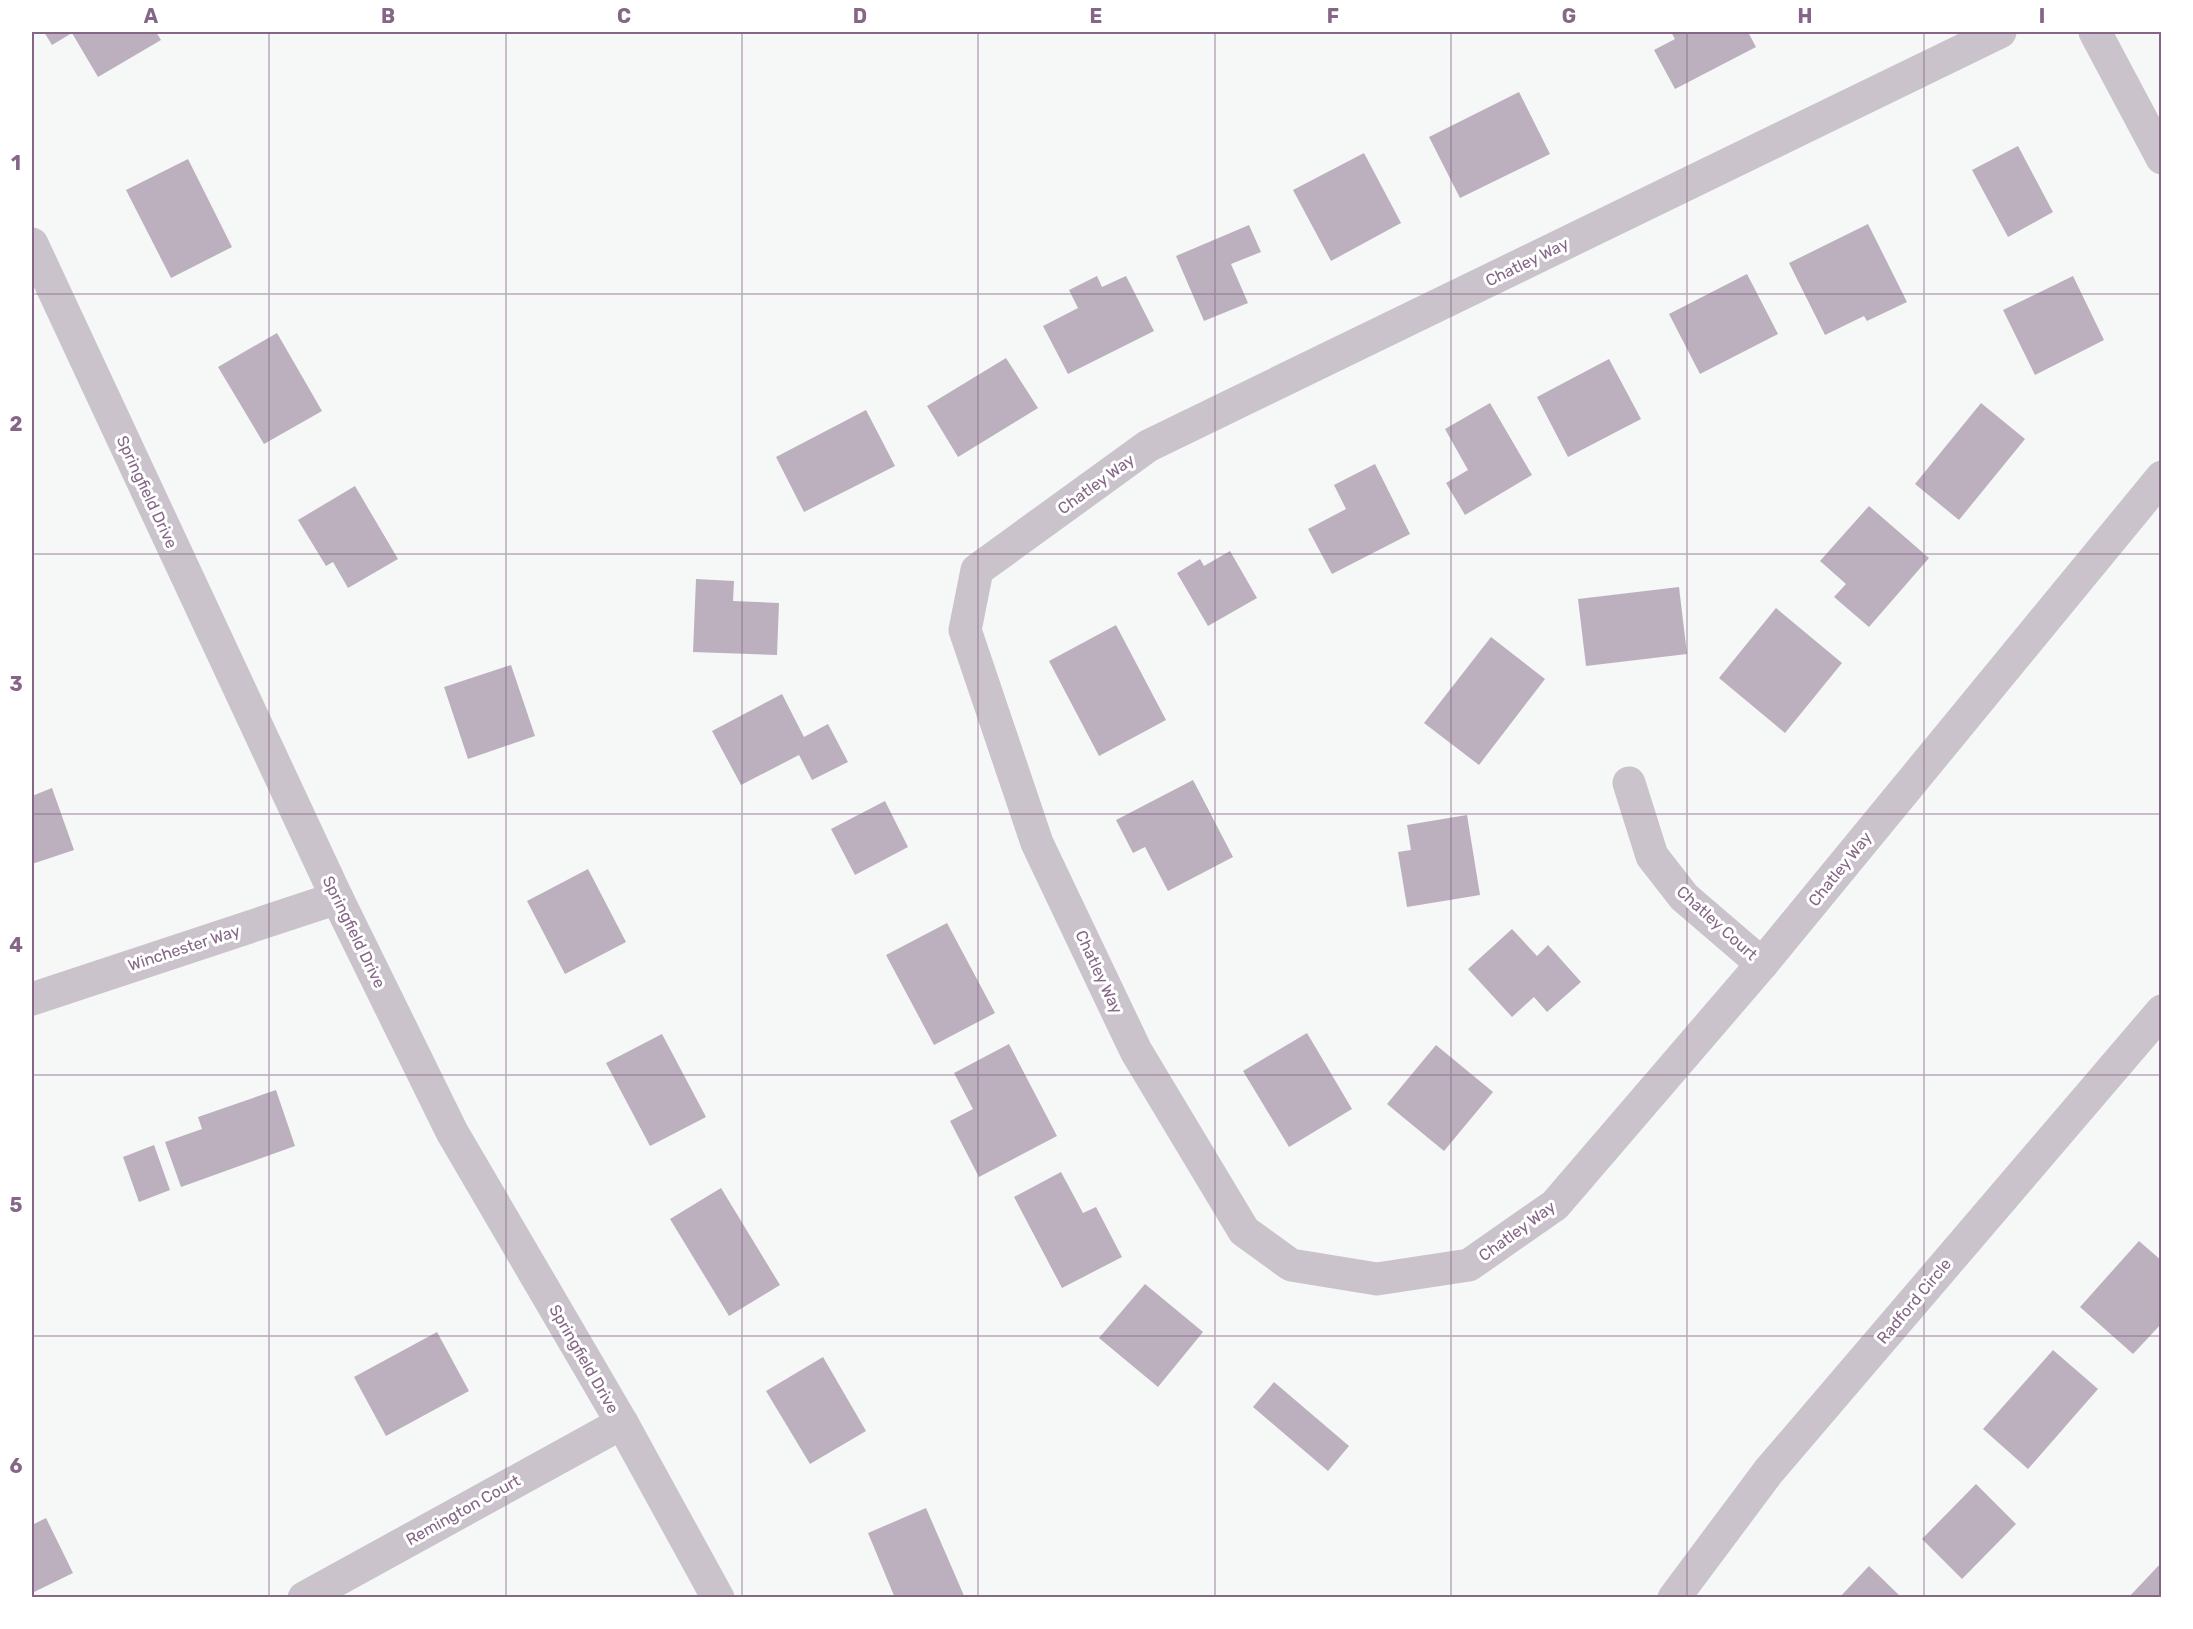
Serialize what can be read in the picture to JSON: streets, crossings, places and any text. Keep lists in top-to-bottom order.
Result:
{
  "streets": {
    "street": [
      "Chatley Way",
      "Springfield Drive",
      "Chatley Court",
      "Winchester Way",
      "Radford Circle",
      "Remington Court"
    ]
  },
  "crossings": [
    ["Chatley Way", "Chatley Court"],
    ["Springfield Drive", "Winchester Way"],
    ["Springfield Drive", "Remington Court"]
  ],
  "grid": {
    "columns": [
      "A",
      "B",
      "C",
      "D",
      "E",
      "F",
      "G",
      "H",
      "I"
    ],
    "rows": [
      "1",
      "2",
      "3",
      "4",
      "5",
      "6"
    ]
  }
}
